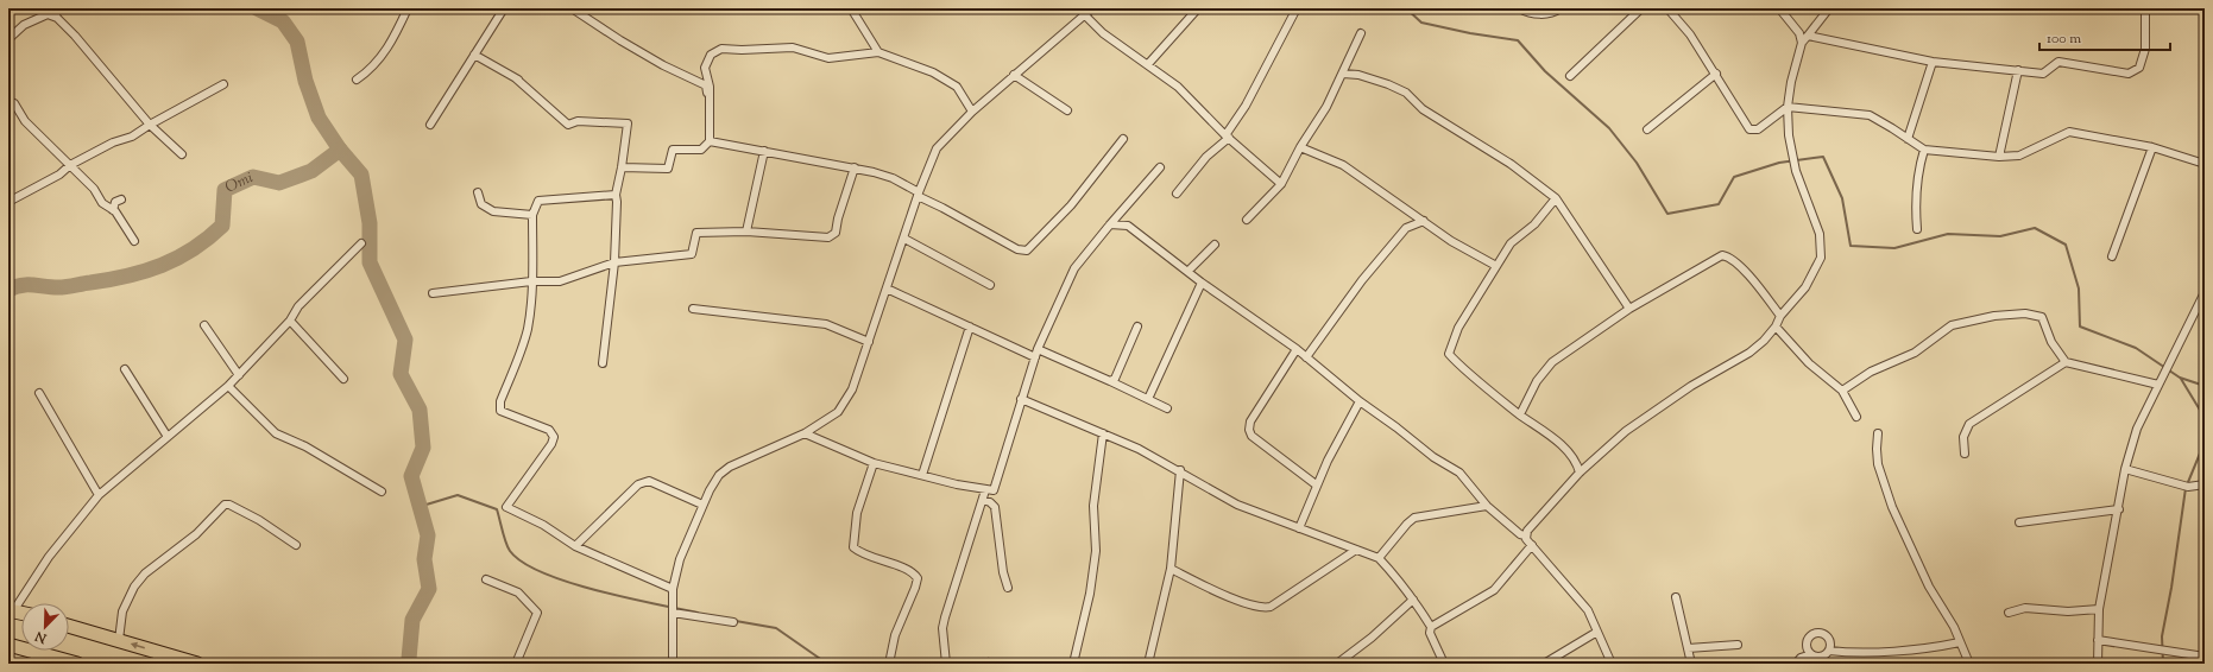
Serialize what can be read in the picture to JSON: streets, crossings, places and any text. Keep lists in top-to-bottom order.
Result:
{
  "water": ["Omi"],
  "scale_bar": "100 m",
  "north": "bottom left"
}
